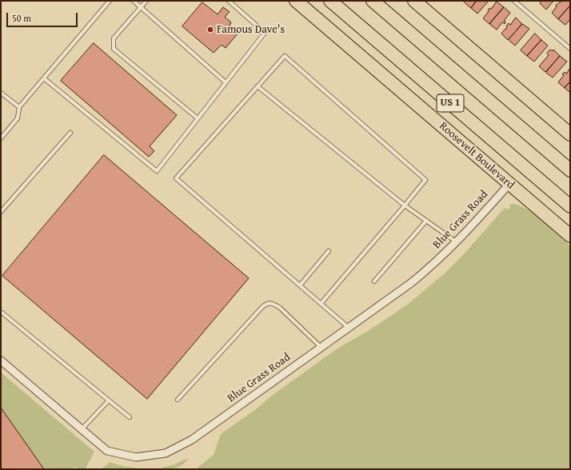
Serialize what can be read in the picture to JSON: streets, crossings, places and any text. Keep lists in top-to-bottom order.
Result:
{
  "streets": {
    "highway": ["US 1", "Roosevelt Boulevard"],
    "street": ["Blue Grass Road"]
  },
  "crossings": [
    ["Roosevelt Boulevard", "Blue Grass Road"]
  ],
  "places": ["Famous Dave's"],
  "scale_bar": "50 m"
}
